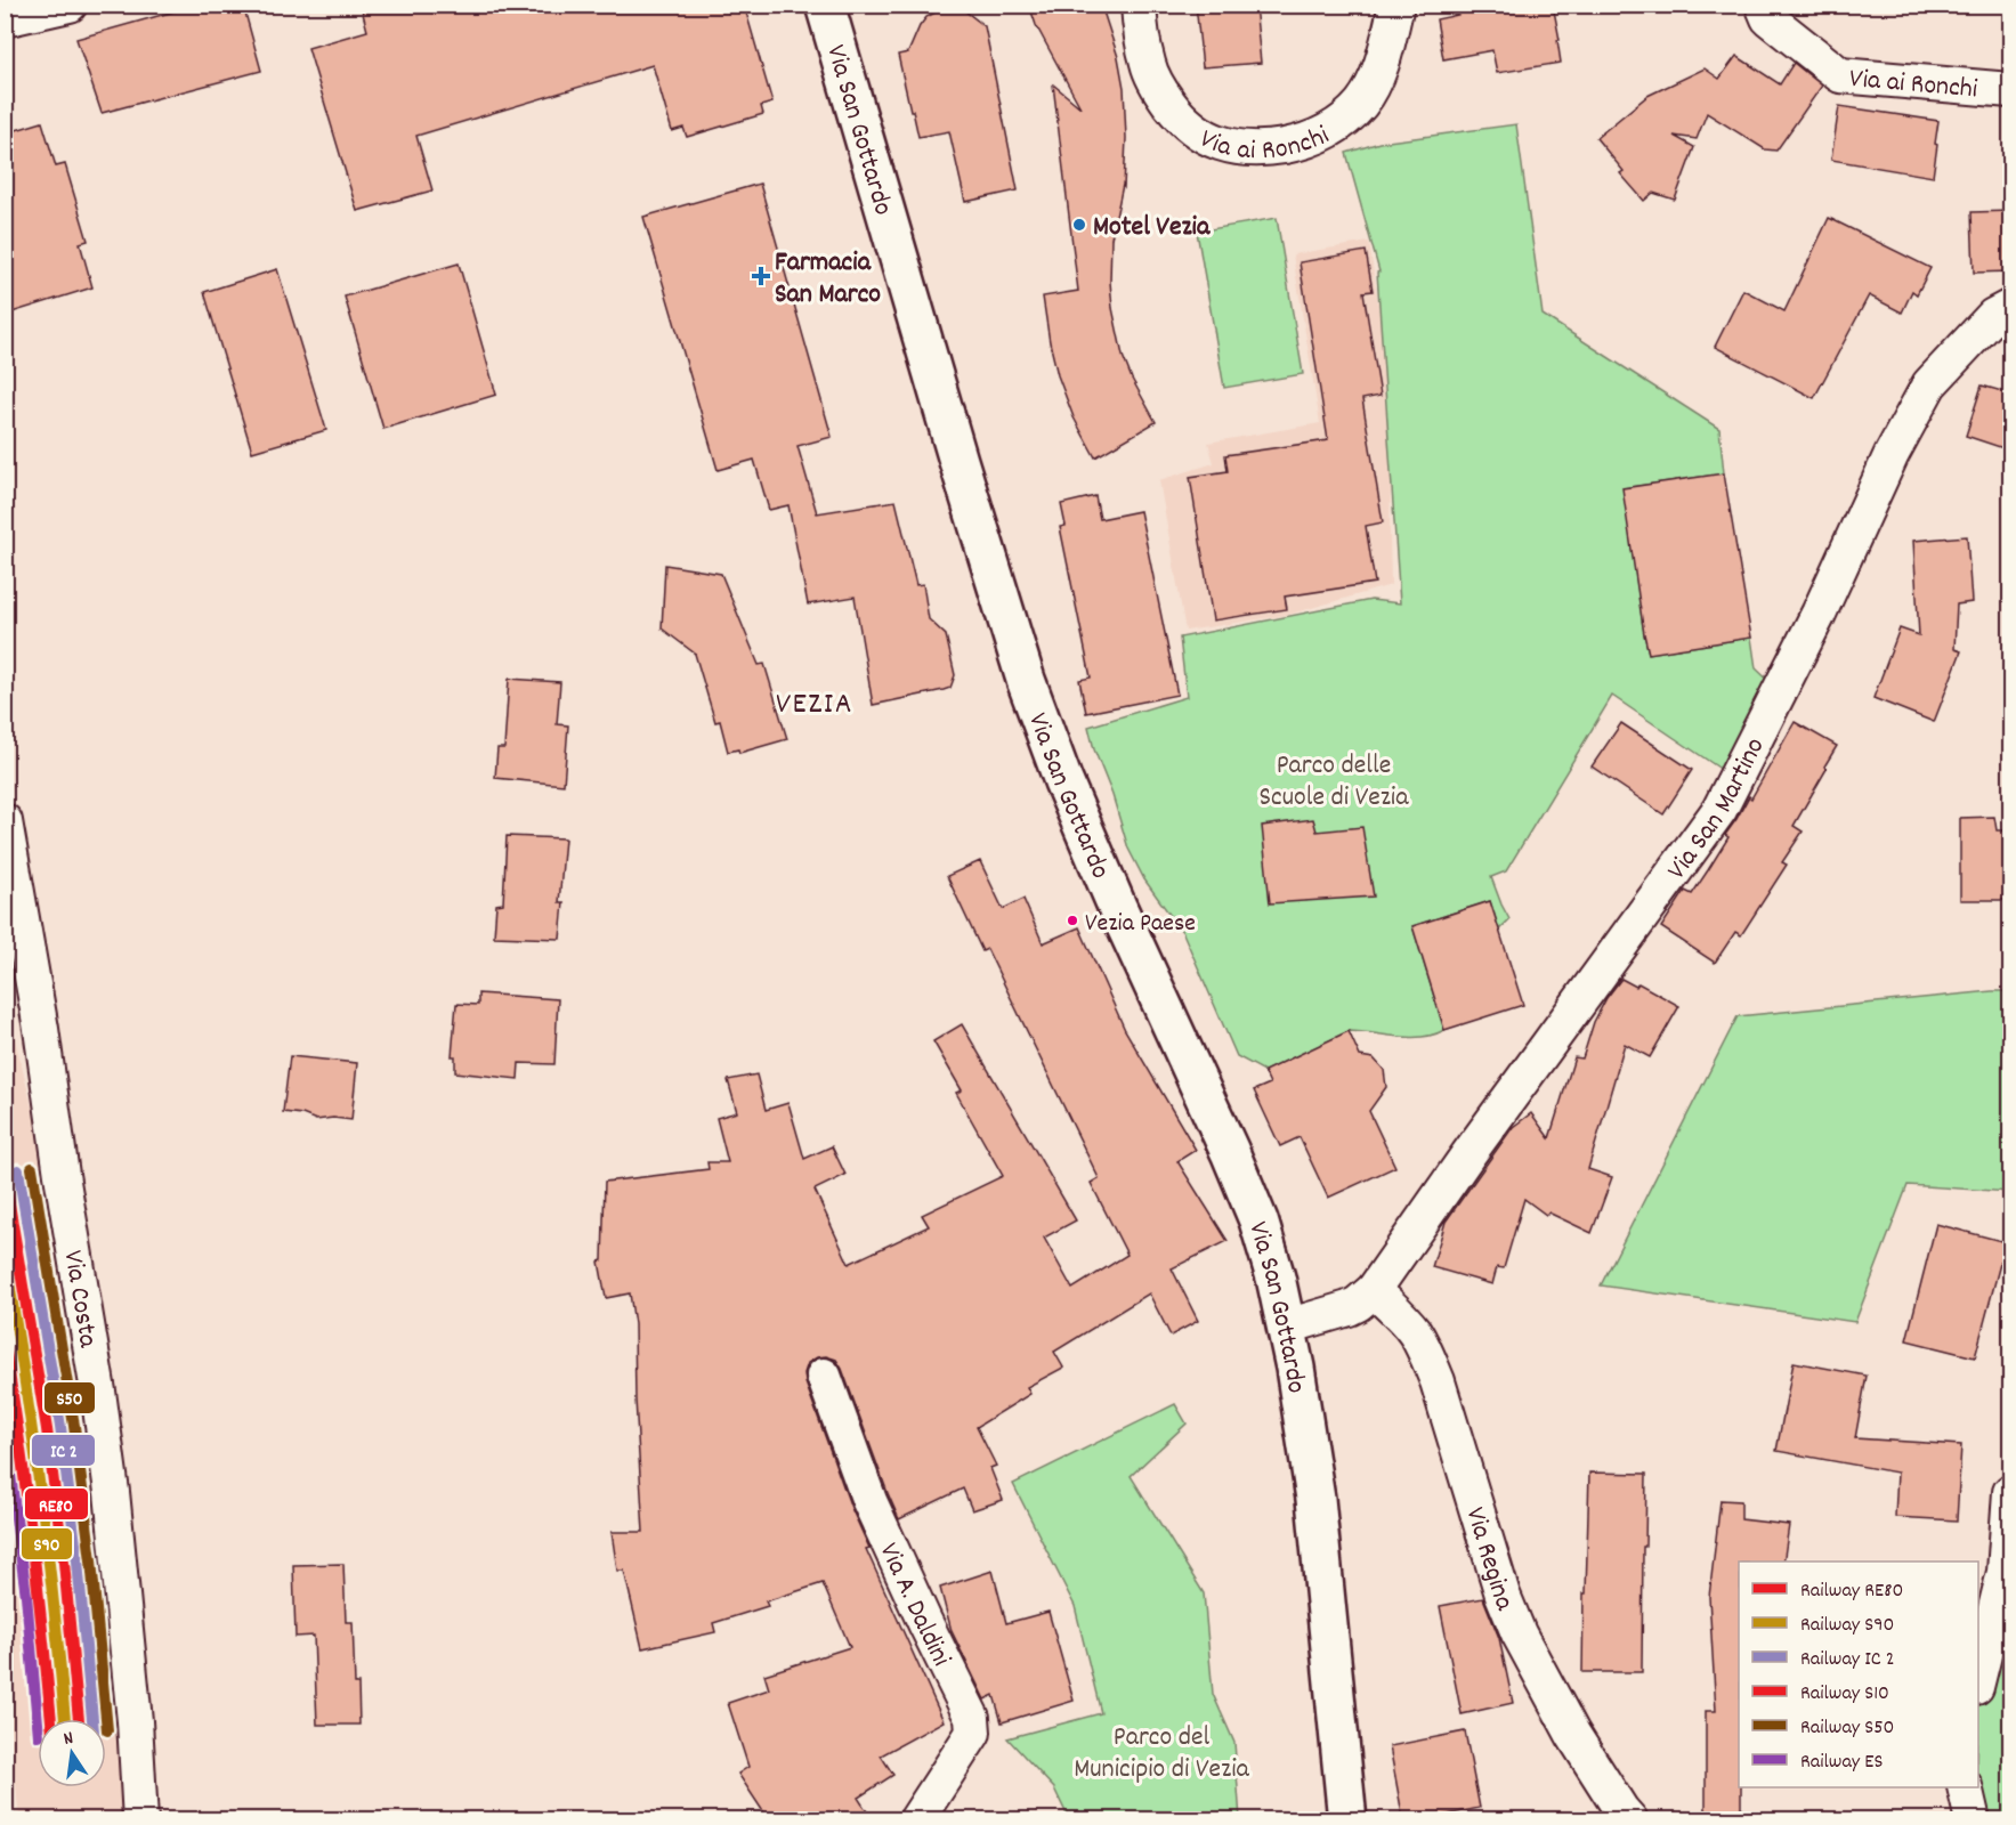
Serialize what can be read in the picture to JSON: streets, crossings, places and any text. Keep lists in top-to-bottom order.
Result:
{
  "streets": {
    "main road": ["Via San Gottardo"],
    "street": [
      "Via ai Ronchi",
      "Via San Martino",
      "Via Costa",
      "Via Regina",
      "Via A. Daldini"
    ]
  },
  "crossings": [
    ["Via San Martino", "Via Regina"]
  ],
  "districts": ["VEZIA"],
  "parks": ["Parco delle Scuole di Vezia", "Parco del Municipio di Vezia"],
  "places": {
    "other": ["Motel Vezia", "Vezia Paese"],
    "health": ["Farmacia San Marco"]
  },
  "lines": [
    "rail line S50",
    "rail line RE80",
    "rail line S90",
    "rail line S10",
    "rail line ES"
  ],
  "legend": [
    "Railway RE80",
    "Railway S90",
    "Railway IC 2",
    "Railway S10",
    "Railway S50",
    "Railway ES"
  ],
  "north": "top"
}
